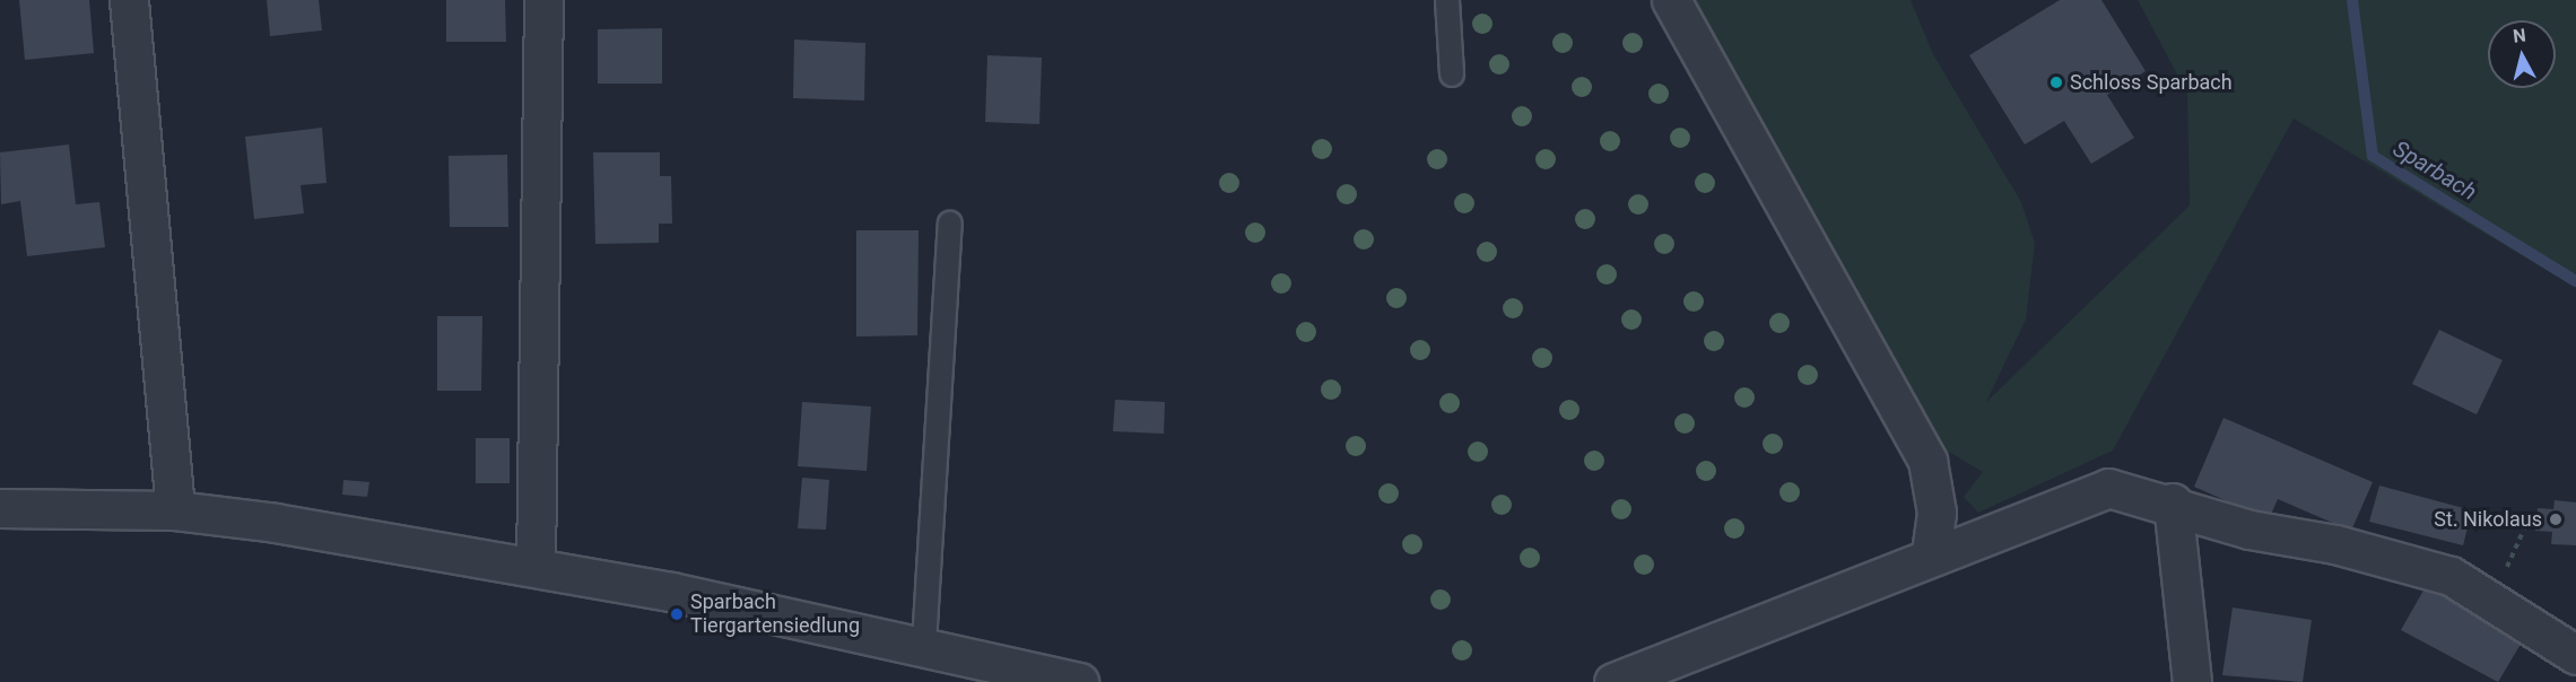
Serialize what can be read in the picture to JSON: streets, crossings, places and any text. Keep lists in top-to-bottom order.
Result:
{
  "water": ["Sparbach"],
  "places": ["Schloss Sparbach", "St. Nikolaus", "Sparbach Tiergartensiedlung"],
  "north": "top"
}
